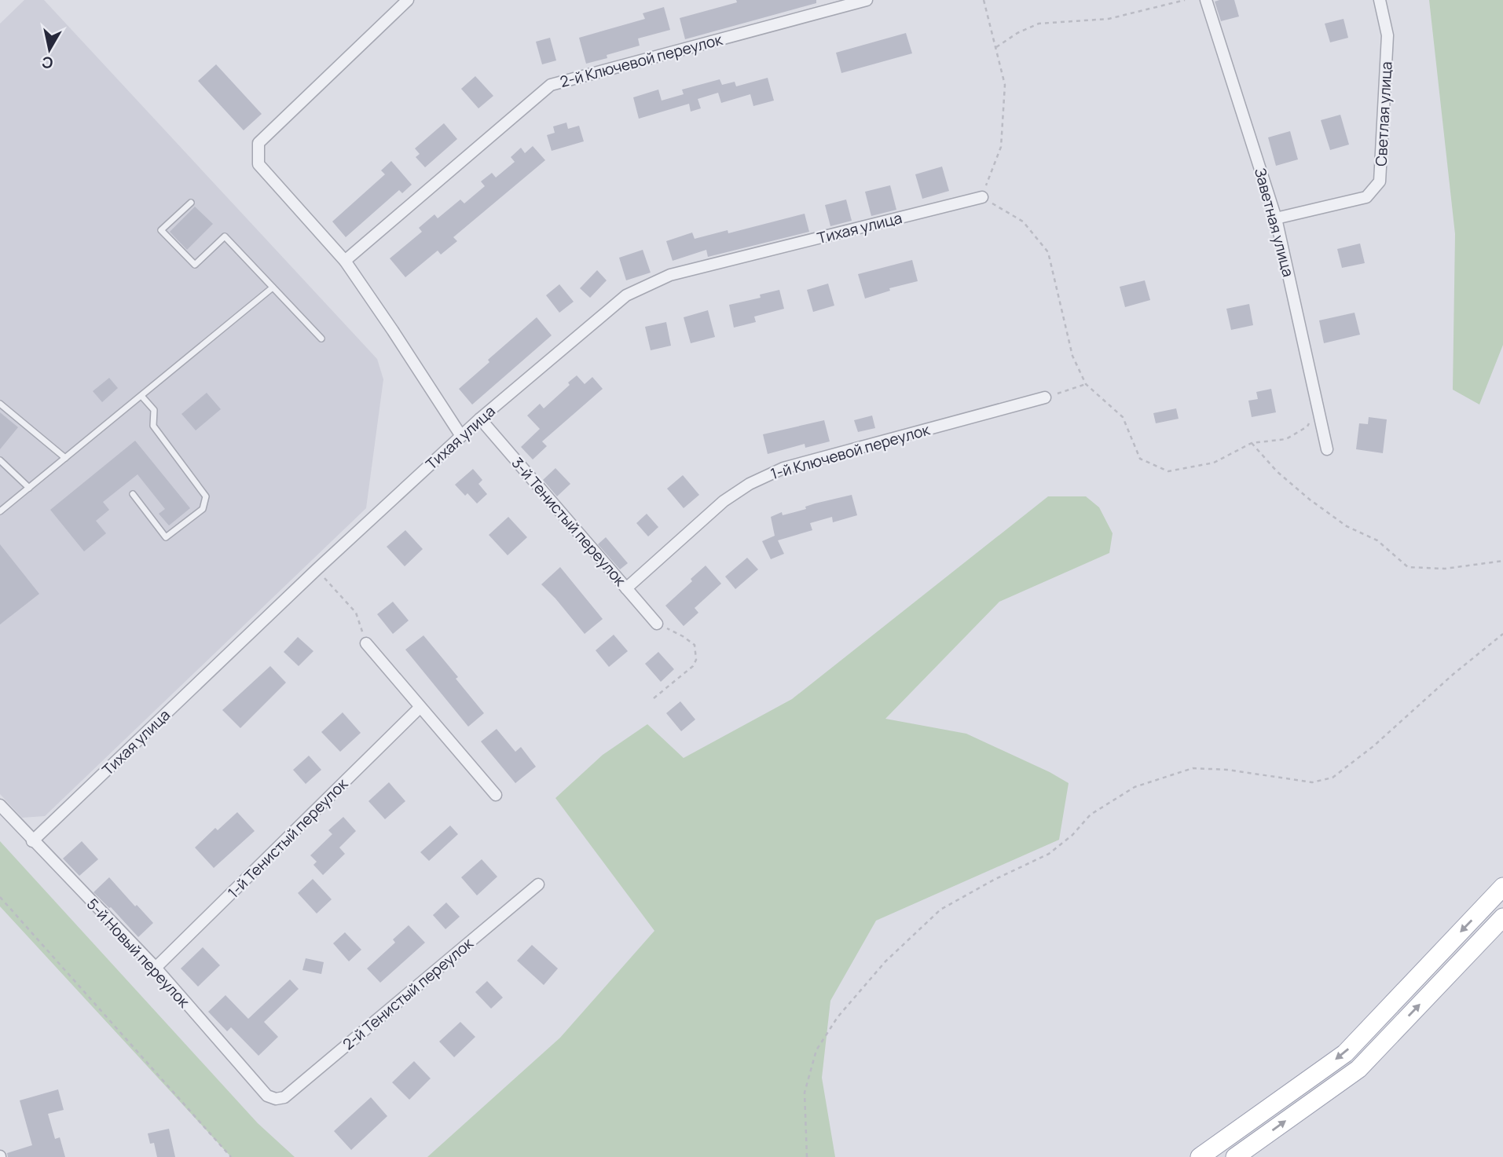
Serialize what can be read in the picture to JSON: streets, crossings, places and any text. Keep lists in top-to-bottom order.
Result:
{
  "streets": {
    "street": [
      "2-й Ключевой переулок",
      "Светлая улица",
      "Заветная улица",
      "Тихая улица",
      "1-й Ключевой переулок",
      "3-й Тенистый переулок",
      "1-й Тенистый переулок",
      "5-й Новый переулок",
      "2-й Тенистый переулок"
    ]
  },
  "crossings": [
    ["Светлая улица", "Заветная улица"],
    ["Тихая улица", "3-й Тенистый переулок"],
    ["Тихая улица", "5-й Новый переулок"],
    ["1-й Ключевой переулок", "3-й Тенистый переулок"],
    ["1-й Тенистый переулок", "5-й Новый переулок"],
    ["5-й Новый переулок", "2-й Тенистый переулок"]
  ],
  "north": "bottom"
}
